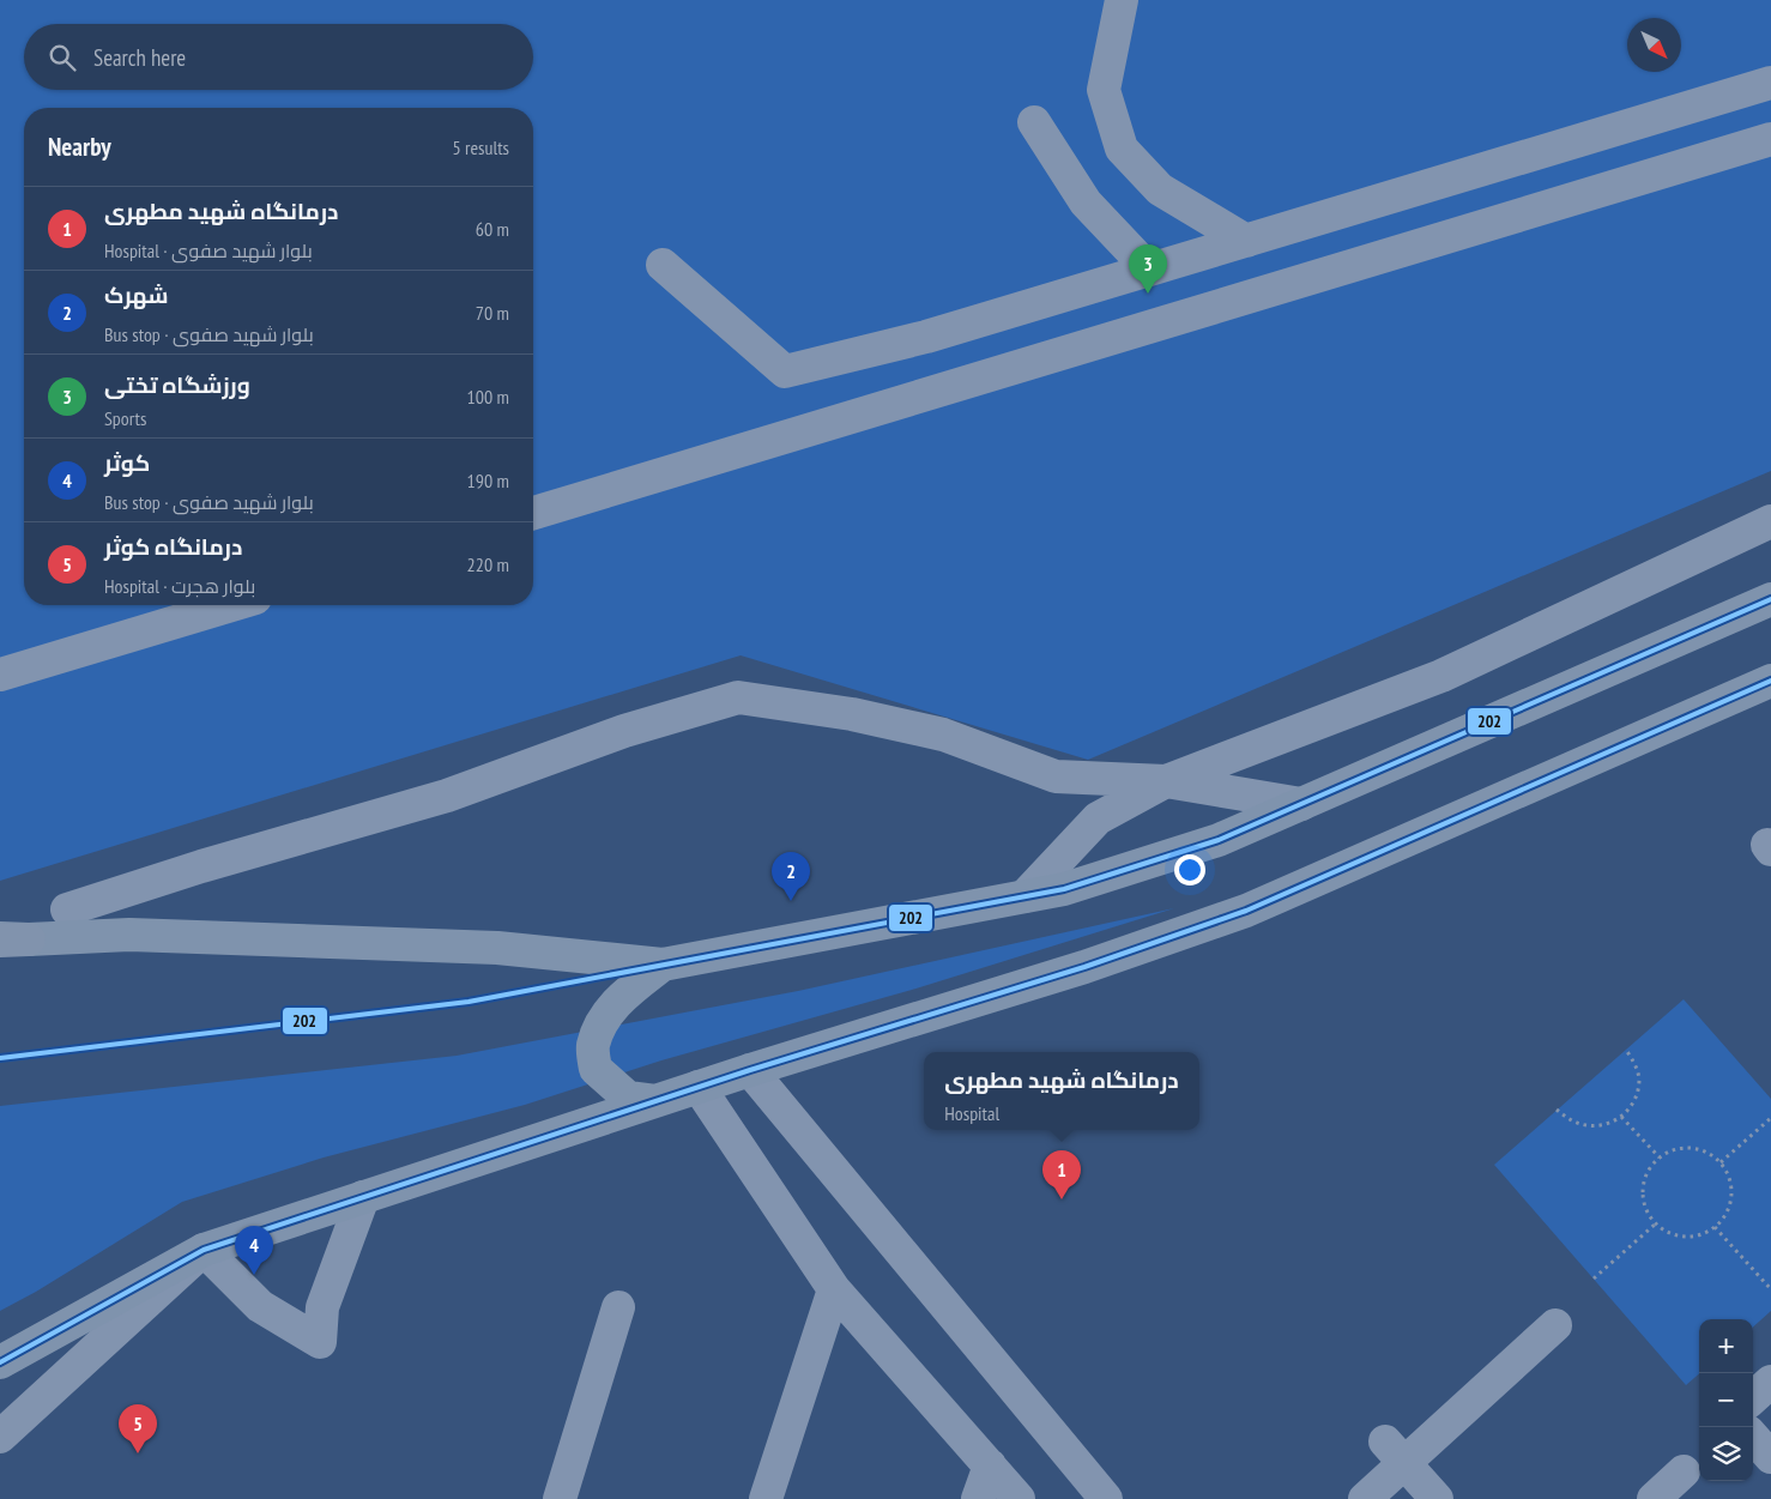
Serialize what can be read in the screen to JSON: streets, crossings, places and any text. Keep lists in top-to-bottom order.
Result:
{
  "lines": ["transit line 202"],
  "north": "bottom right",
  "page": {
    "search": "Search here",
    "heading": ["Nearby", "5 results"],
    "list": [
      {
        "mark": "1",
        "name": "درمانگاه شهید مطهری",
        "note": "Hospital · بلوار شهید صفوی",
        "value": "60 m"
      },
      {
        "mark": "2",
        "name": "شهرک",
        "note": "Bus stop · بلوار شهید صفوی",
        "value": "70 m"
      },
      {
        "mark": "3",
        "name": "ورزشگاه تختی",
        "note": "Sports",
        "value": "100 m"
      },
      {
        "mark": "4",
        "name": "کوثر",
        "note": "Bus stop · بلوار شهید صفوی",
        "value": "190 m"
      },
      {
        "mark": "5",
        "name": "درمانگاه کوثر",
        "note": "Hospital · بلوار هجرت",
        "value": "220 m"
      }
    ],
    "pins": [
      "3",
      "2",
      "1",
      "4",
      "5"
    ],
    "popup": ["درمانگاه شهید مطهری", "Hospital"],
    "map_buttons": ["+", "−"]
  }
}
